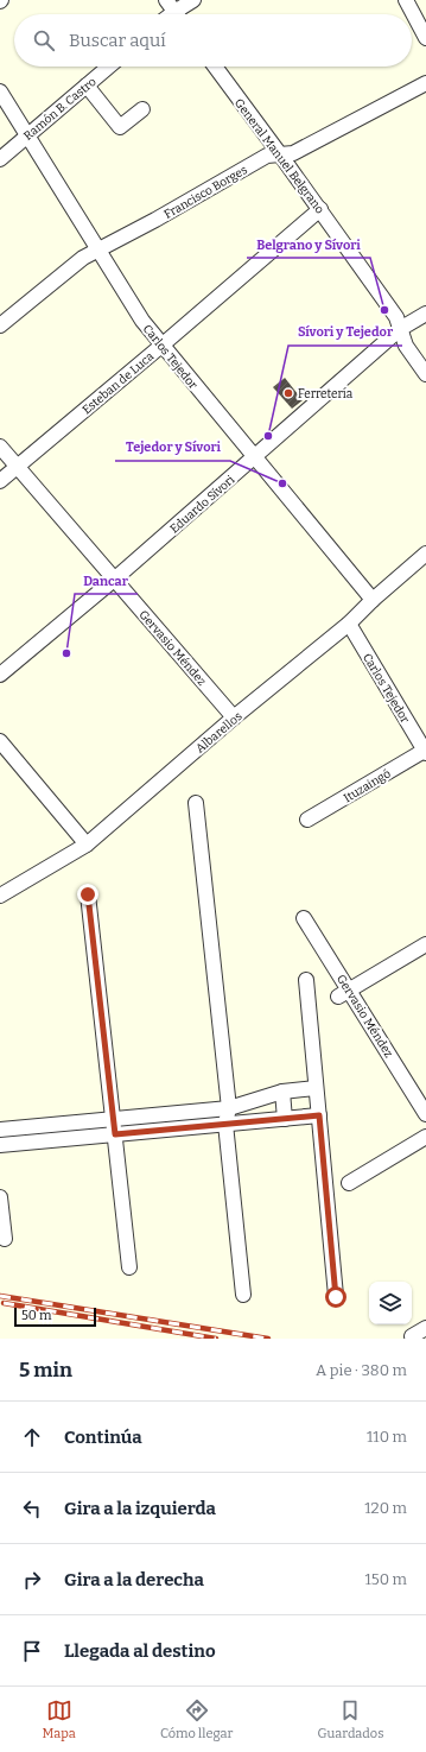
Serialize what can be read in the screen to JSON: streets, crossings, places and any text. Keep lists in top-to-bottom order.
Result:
{
  "streets": {
    "street": [
      "Ramón B. Castro",
      "General Manuel Belgrano",
      "Francisco Borges",
      "Carlos Tejedor",
      "Esteban de Luca",
      "Eduardo Sívori",
      "Gervasio Méndez",
      "Albarellos",
      "Ituzaingó"
    ]
  },
  "crossings": [
    ["Ramón B. Castro", "Carlos Tejedor"],
    ["General Manuel Belgrano", "Francisco Borges"],
    ["General Manuel Belgrano", "Esteban de Luca"],
    ["General Manuel Belgrano", "Eduardo Sívori"],
    ["Francisco Borges", "Carlos Tejedor"],
    ["Carlos Tejedor", "Esteban de Luca"],
    ["Carlos Tejedor", "Eduardo Sívori"],
    ["Carlos Tejedor", "Albarellos"],
    ["Carlos Tejedor", "Ituzaingó"],
    ["Esteban de Luca", "Gervasio Méndez"],
    ["Eduardo Sívori", "Gervasio Méndez"],
    ["Gervasio Méndez", "Albarellos"]
  ],
  "places": [
    "Belgrano y Sívori",
    "Ferretería",
    "Sívori y Tejedor",
    "Tejedor y Sívori",
    "Dancar"
  ],
  "scale_bar": "50 m",
  "page": {
    "search": "Buscar aquí",
    "scale": "50 m",
    "heading": ["5 min", "A pie · 380 m"],
    "list": [
      ["Continúa", "110 m"],
      ["Gira a la izquierda", "120 m"],
      ["Gira a la derecha", "150 m"],
      "Llegada al destino"
    ],
    "nav": ["Mapa", "Cómo llegar", "Guardados"]
  }
}
